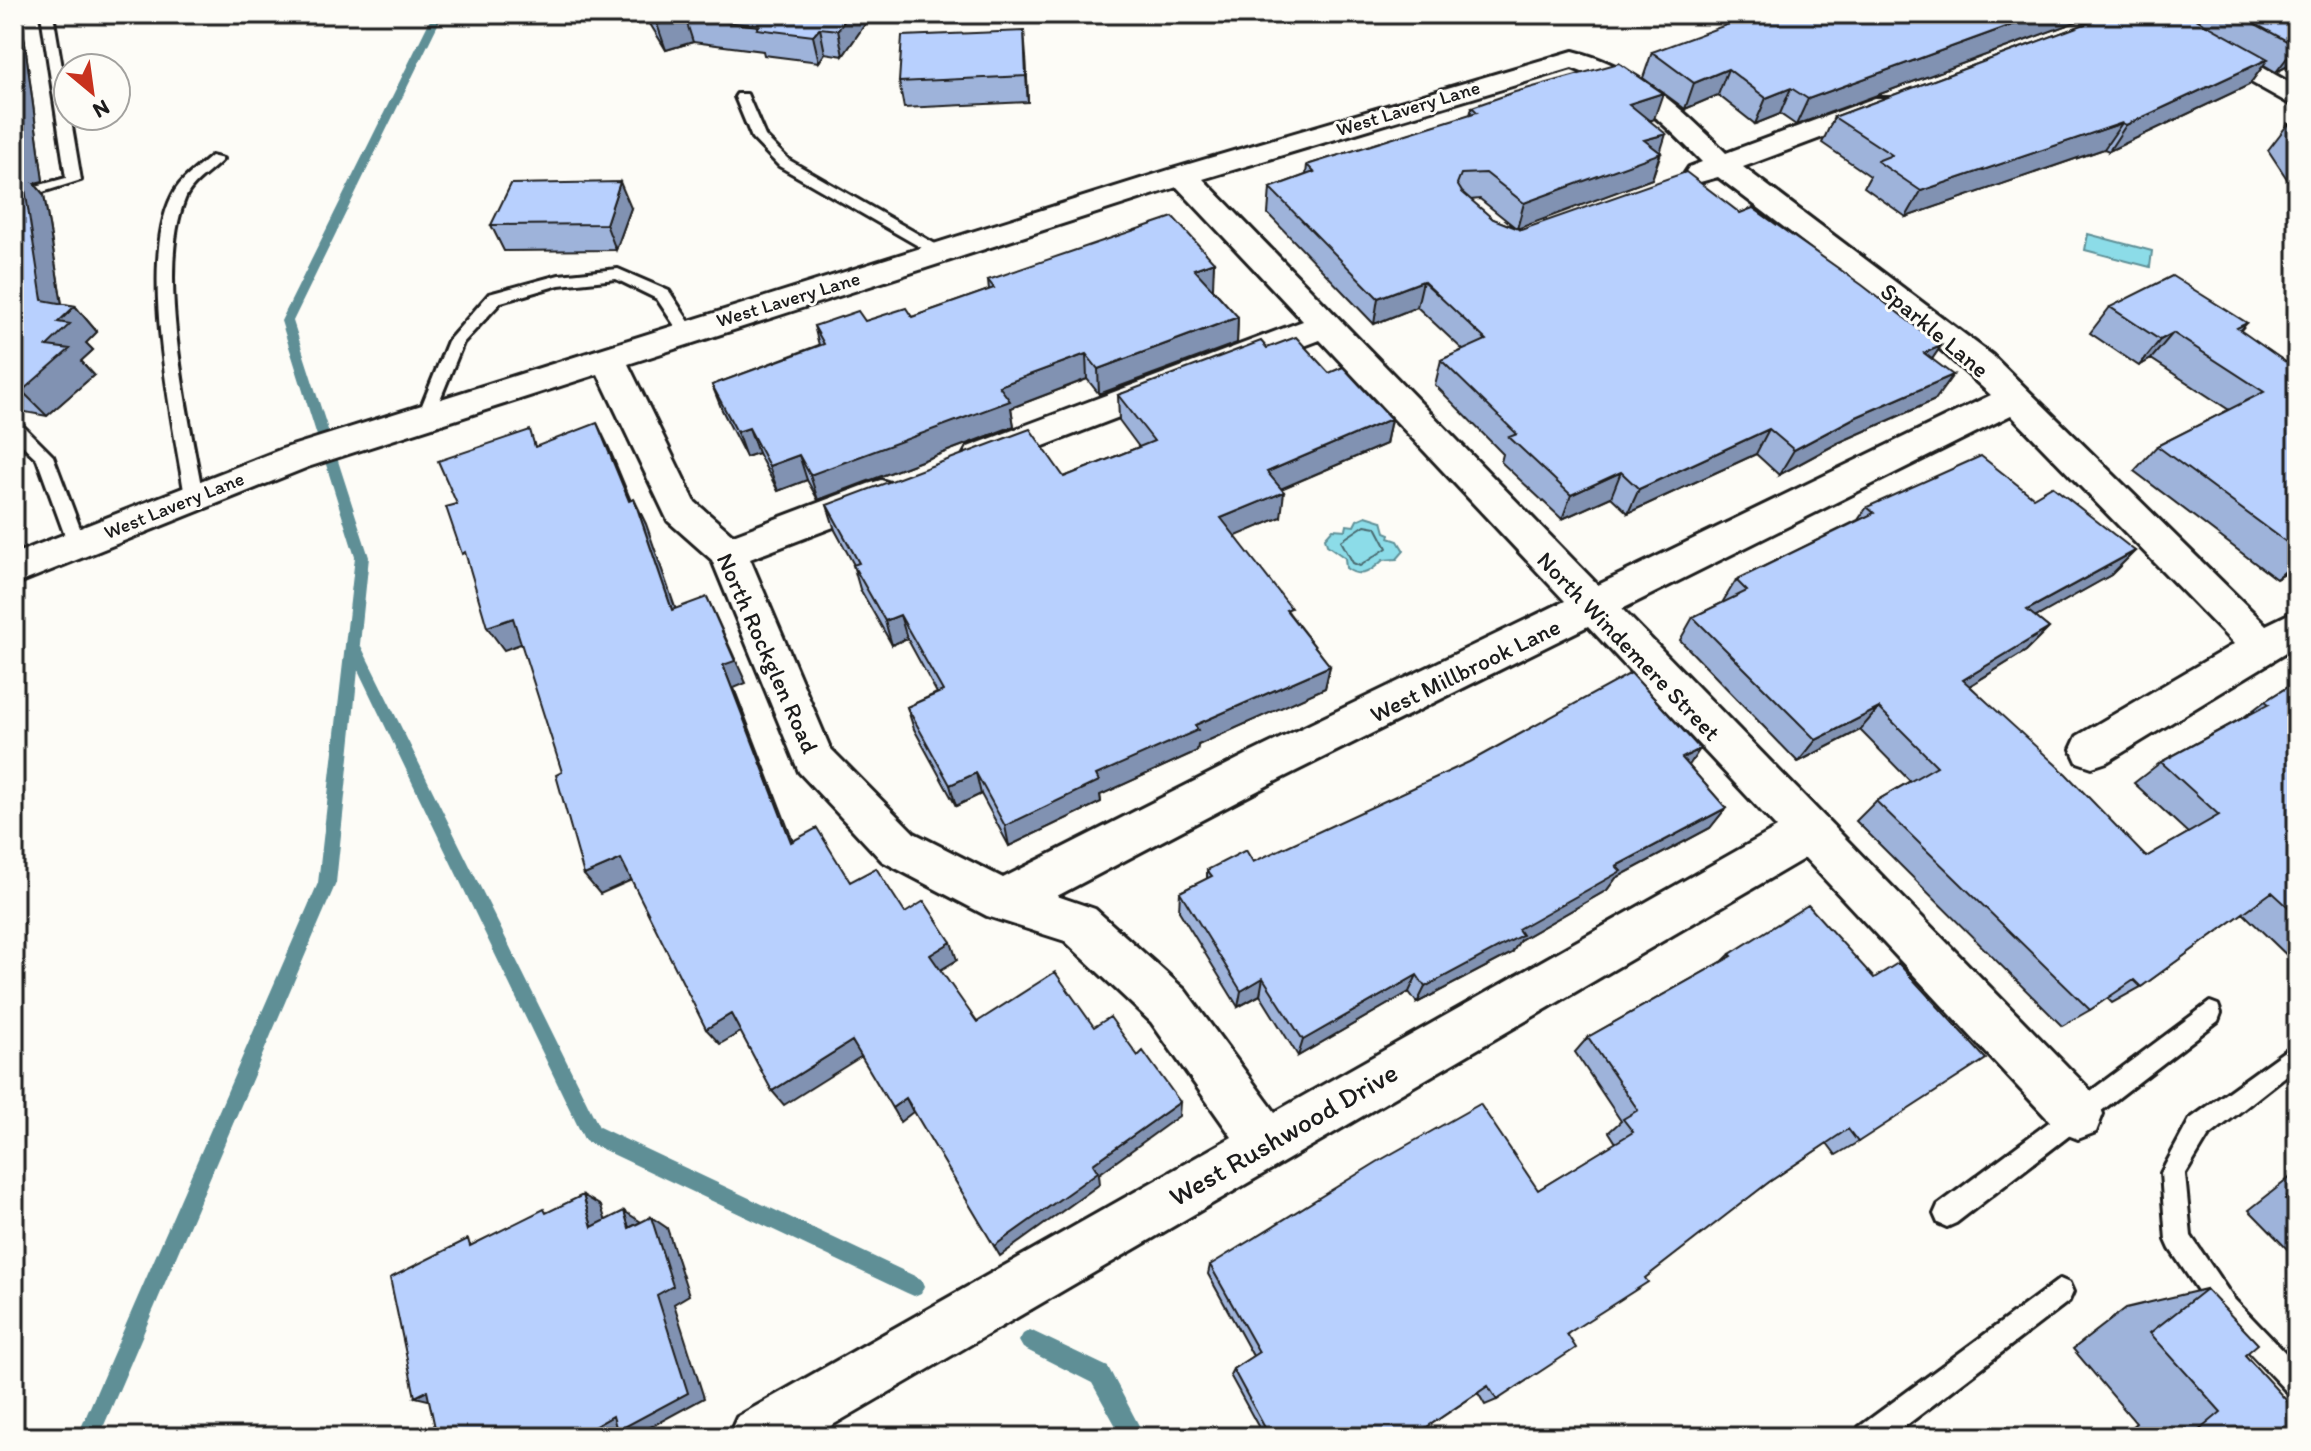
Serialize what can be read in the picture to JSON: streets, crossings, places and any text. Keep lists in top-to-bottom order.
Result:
{
  "streets": {
    "street": [
      "West Lavery Lane",
      "Sparkle Lane",
      "North Windemere Street",
      "North Rockglen Road",
      "West Millbrook Lane",
      "West Rushwood Drive"
    ]
  },
  "crossings": [
    ["West Lavery Lane", "Sparkle Lane"],
    ["West Lavery Lane", "North Windemere Street"],
    ["West Lavery Lane", "North Rockglen Road"],
    ["Sparkle Lane", "West Millbrook Lane"],
    ["North Windemere Street", "West Millbrook Lane"],
    ["North Windemere Street", "West Rushwood Drive"],
    ["North Rockglen Road", "West Millbrook Lane"],
    ["North Rockglen Road", "West Rushwood Drive"]
  ],
  "north": "bottom right"
}
